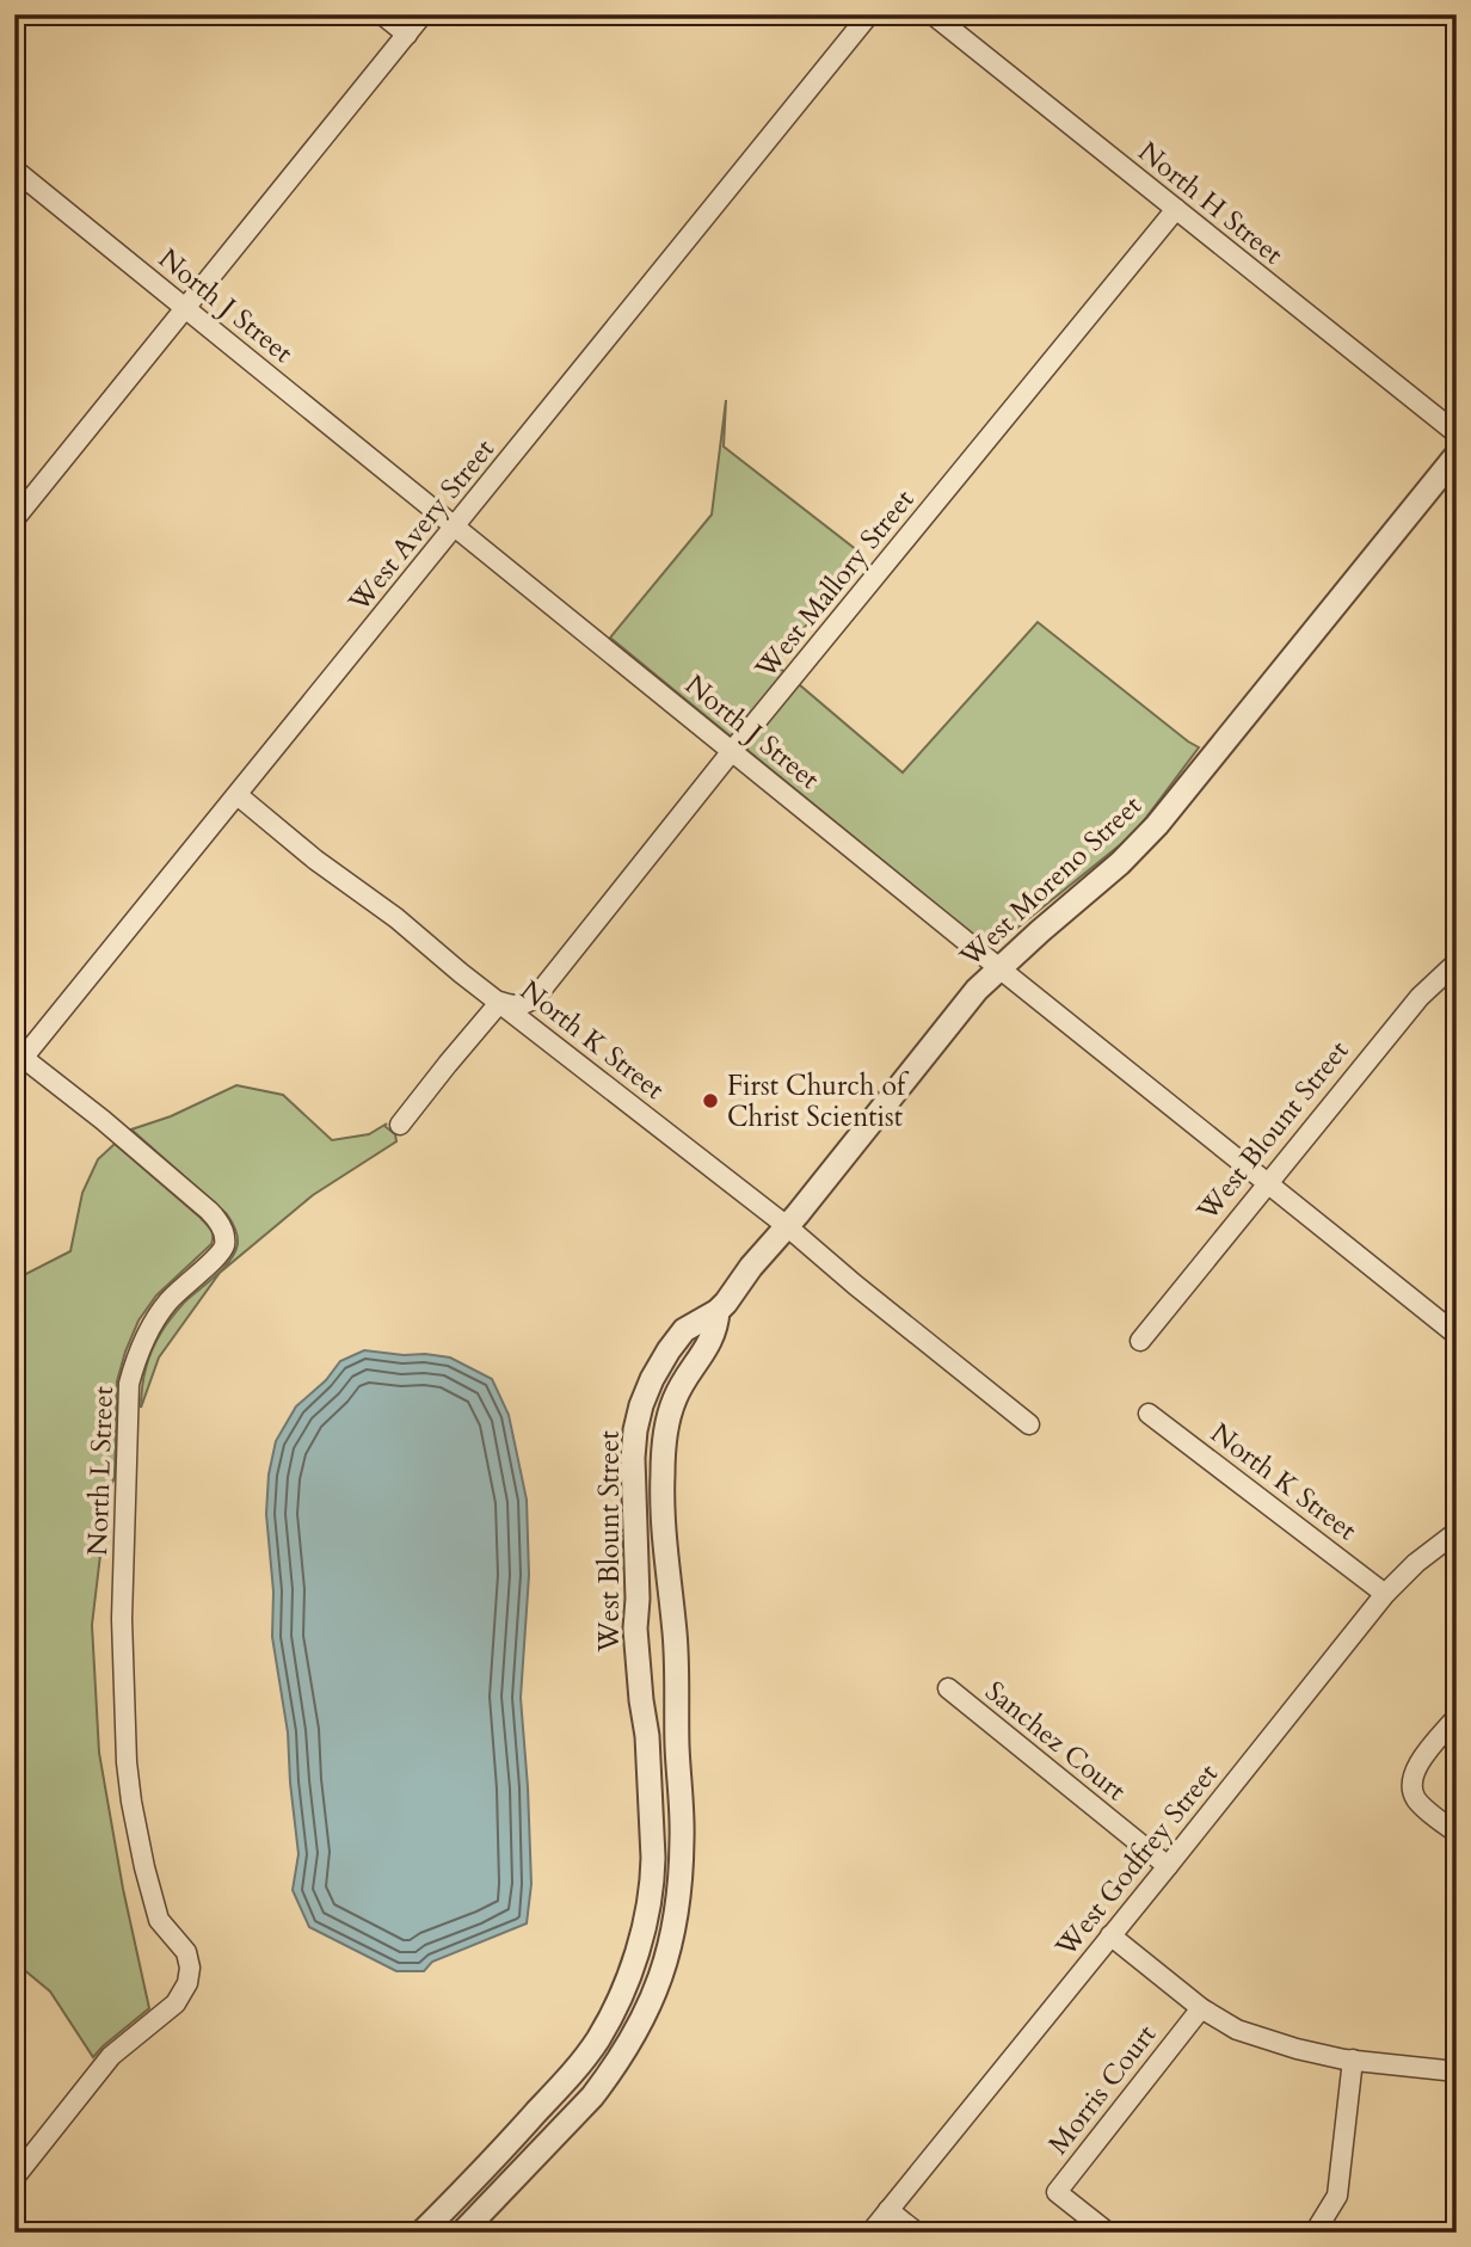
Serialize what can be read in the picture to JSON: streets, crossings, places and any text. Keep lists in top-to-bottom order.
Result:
{
  "streets": {
    "street": [
      "North H Street",
      "North J Street",
      "West Avery Street",
      "West Mallory Street",
      "West Moreno Street",
      "North K Street",
      "West Blount Street",
      "North L Street",
      "Sanchez Court",
      "West Godfrey Street",
      "Morris Court"
    ]
  },
  "crossings": [
    ["North H Street", "West Mallory Street"],
    ["North J Street", "West Avery Street"],
    ["North J Street", "West Mallory Street"],
    ["North J Street", "West Moreno Street"],
    ["North J Street", "West Blount Street"],
    ["West Avery Street", "North K Street"],
    ["West Avery Street", "North L Street"],
    ["West Mallory Street", "North K Street"],
    ["West Moreno Street", "North K Street"],
    ["West Moreno Street", "West Blount Street"],
    ["North K Street", "West Godfrey Street"],
    ["Sanchez Court", "West Godfrey Street"]
  ],
  "places": ["First Church of Christ Scientist"]
}
